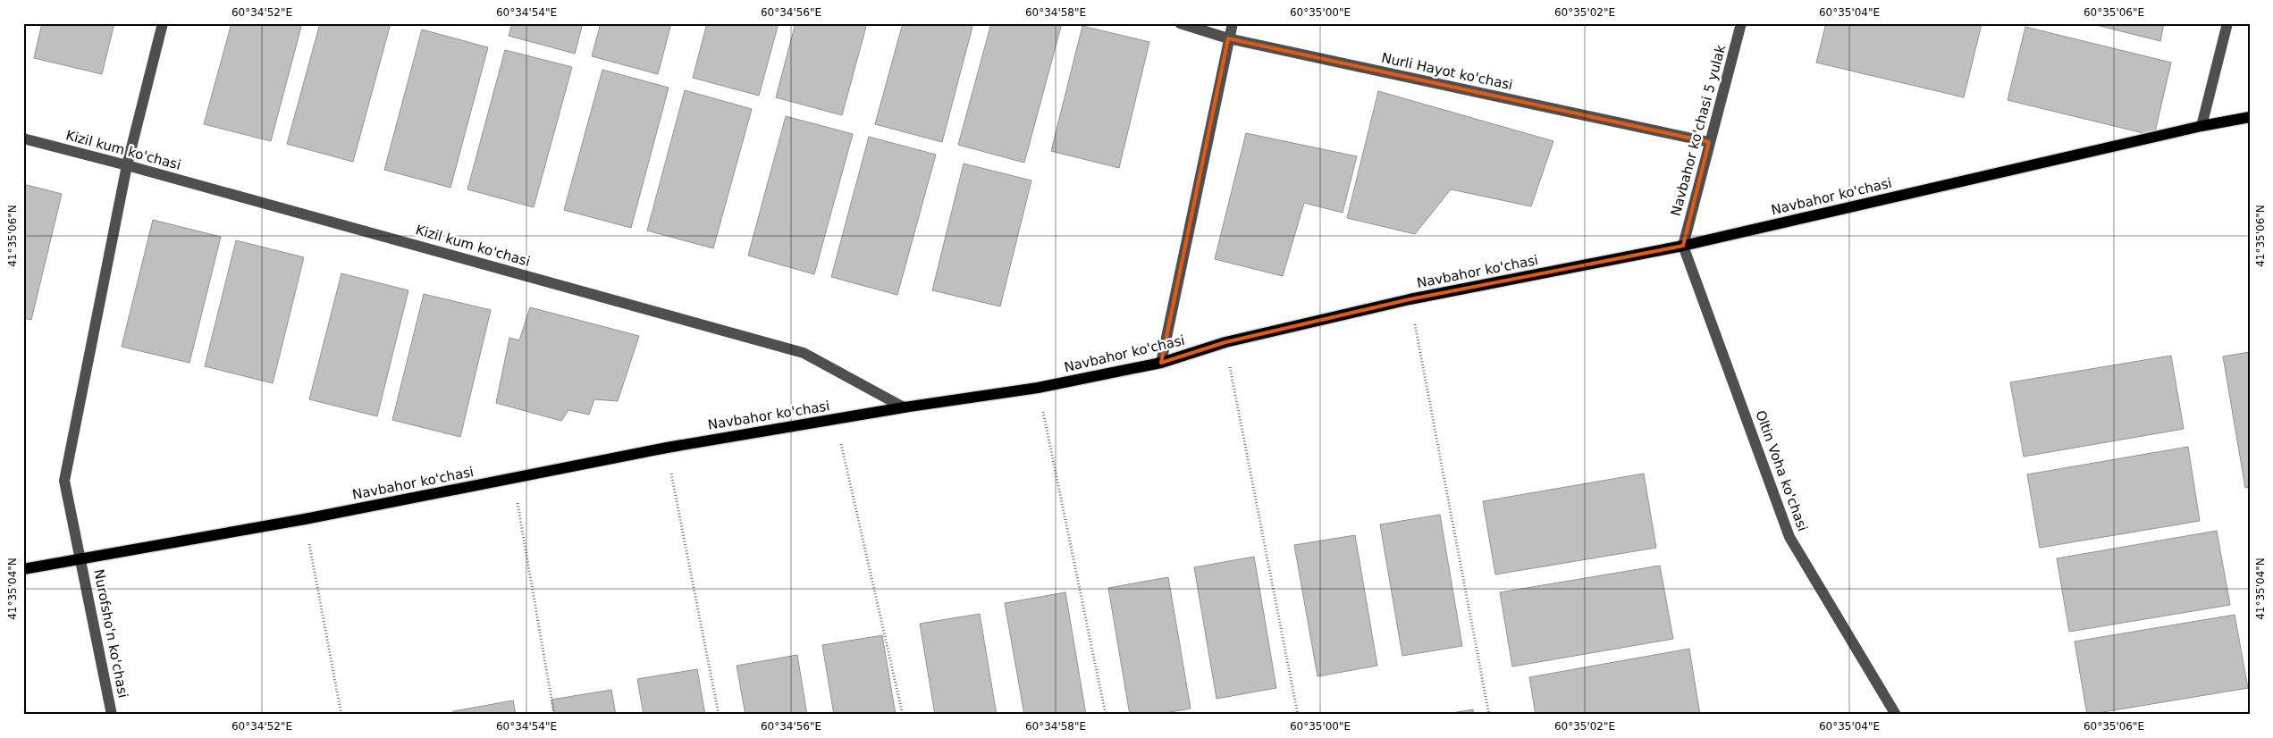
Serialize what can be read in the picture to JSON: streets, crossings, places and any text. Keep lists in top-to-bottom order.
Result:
{
  "streets": {
    "main road": ["Navbahor ko'chasi"],
    "street": [
      "Nurli Hayot ko'chasi",
      "Navbahor ko'chasi 5 yulak",
      "Kizil kum ko'chasi",
      "Oltin Voha ko'chasi",
      "Nurofsho'n ko'chasi"
    ]
  },
  "crossings": [
    ["Nurli Hayot ko'chasi", "Navbahor ko'chasi 5 yulak"],
    ["Navbahor ko'chasi 5 yulak", "Navbahor ko'chasi"],
    ["Navbahor ko'chasi 5 yulak", "Oltin Voha ko'chasi"],
    ["Kizil kum ko'chasi", "Navbahor ko'chasi"],
    ["Kizil kum ko'chasi", "Nurofsho'n ko'chasi"],
    ["Navbahor ko'chasi", "Oltin Voha ko'chasi"],
    ["Navbahor ko'chasi", "Nurofsho'n ko'chasi"]
  ],
  "coordinates": [
    "60°34'52\"E",
    "60°34'54\"E",
    "60°34'56\"E",
    "60°34'58\"E",
    "60°35'00\"E",
    "60°35'02\"E",
    "60°35'04\"E",
    "60°35'06\"E",
    "41°35'06\"N",
    "41°35'04\"N"
  ]
}
